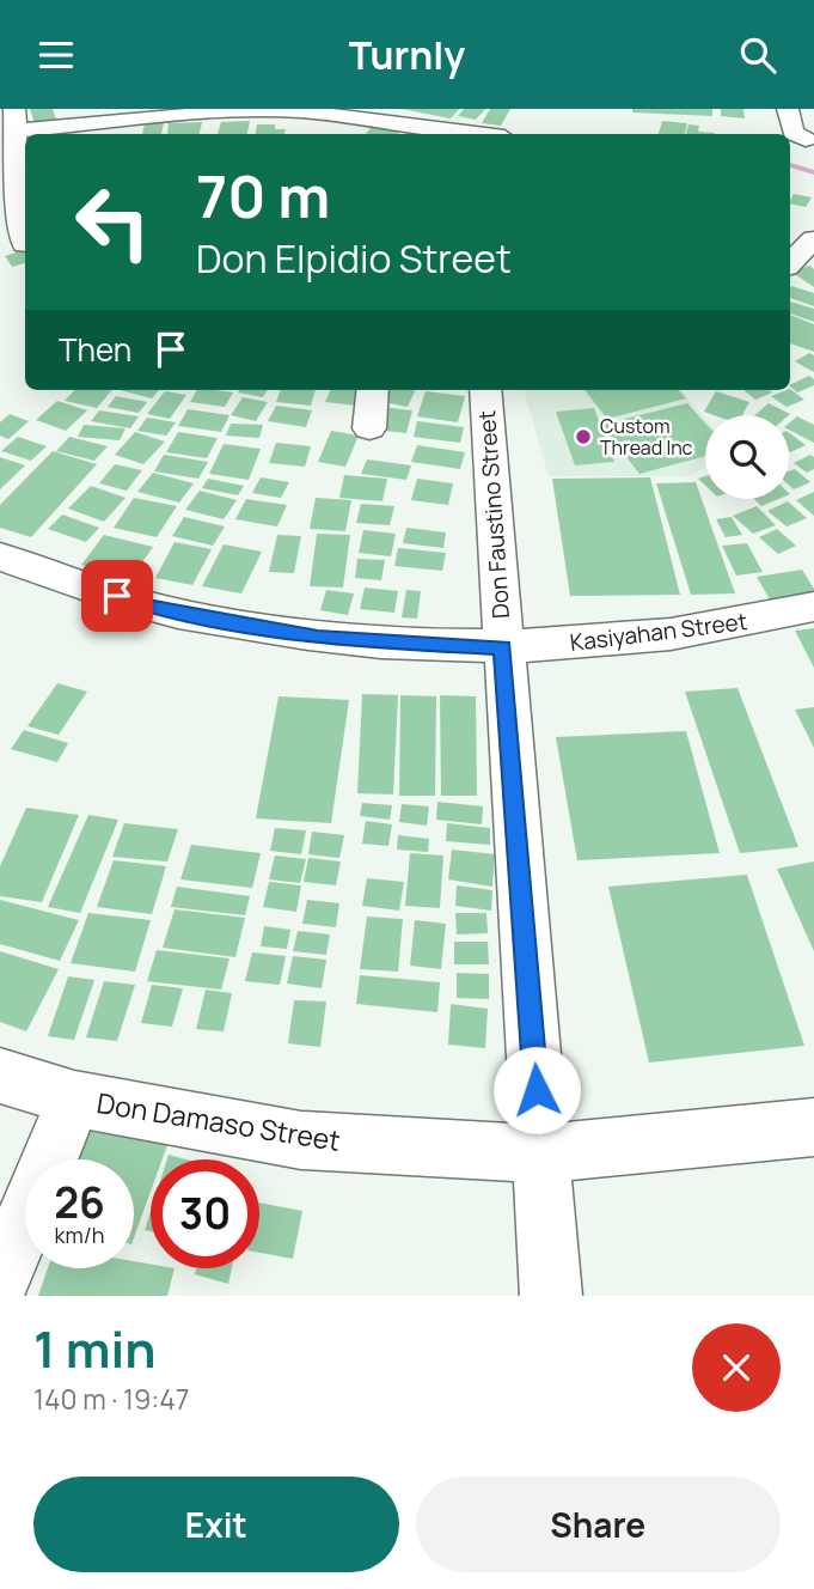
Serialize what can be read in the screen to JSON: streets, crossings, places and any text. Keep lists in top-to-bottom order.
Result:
{
  "streets": {
    "street": ["Don Faustino Street", "Kasiyahan Street", "Don Damaso Street"]
  },
  "crossings": [
    ["Don Faustino Street", "Kasiyahan Street"],
    ["Don Faustino Street", "Don Damaso Street"]
  ],
  "places": ["Custom Thread Inc"],
  "page": {
    "header": "Turnly",
    "turn": ["70 m", "Don Elpidio Street"],
    "then": "Then",
    "speed": "26 km/h",
    "limit": "30",
    "heading": ["1 min", "140 m · 19:47"],
    "buttons": ["Exit", "Share"]
  }
}
